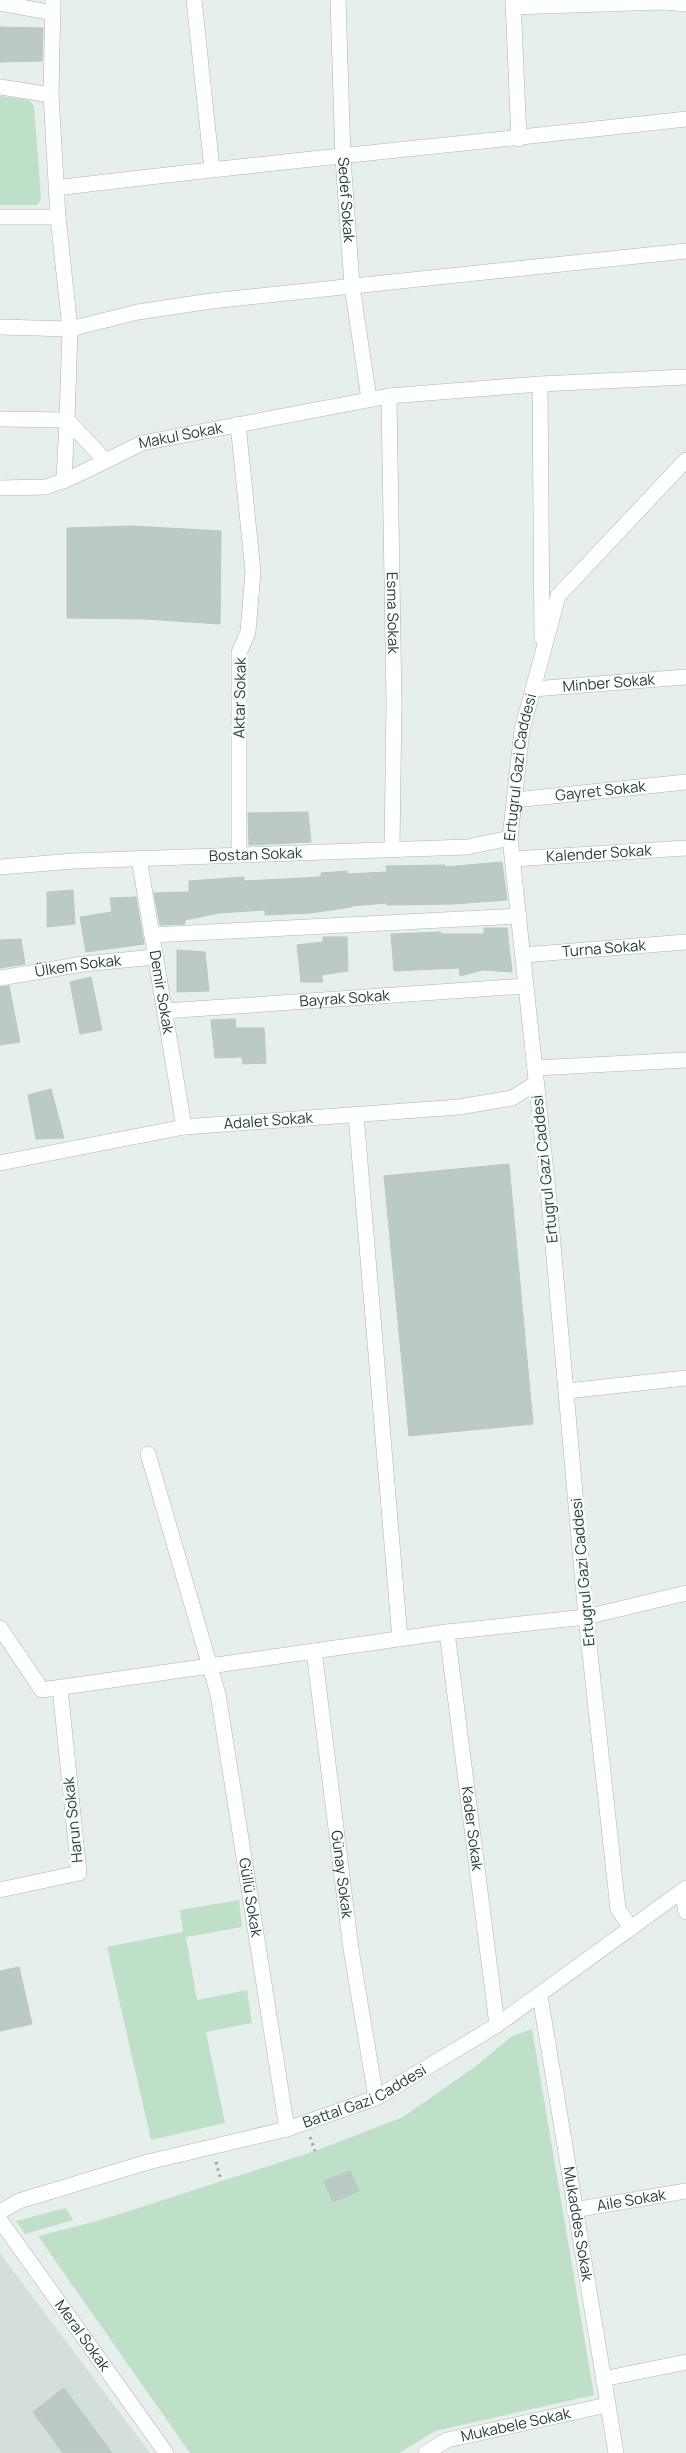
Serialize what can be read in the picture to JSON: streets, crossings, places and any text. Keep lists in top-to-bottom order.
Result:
{
  "streets": {
    "street": [
      "Sedef Sokak",
      "Makul Sokak",
      "Esma Sokak",
      "Minber Sokak",
      "Aktar Sokak",
      "Ertugrul Gazi Caddesi",
      "Gayret Sokak",
      "Bostan Sokak",
      "Kalender Sokak",
      "Turna Sokak",
      "Ülkem Sokak",
      "Demir Sokak",
      "Bayrak Sokak",
      "Adalet Sokak",
      "Harun Sokak",
      "Kader Sokak",
      "Günay Sokak",
      "Güllü Sokak",
      "Battal Gazi Caddesi",
      "Aile Sokak",
      "Mukaddes Sokak",
      "Meral Sokak",
      "Mukabele Sokak"
    ]
  },
  "crossings": [
    ["Sedef Sokak", "Makul Sokak"],
    ["Makul Sokak", "Aktar Sokak"],
    ["Esma Sokak", "Bostan Sokak"],
    ["Minber Sokak", "Ertugrul Gazi Caddesi"],
    ["Aktar Sokak", "Bostan Sokak"],
    ["Ertugrul Gazi Caddesi", "Gayret Sokak"],
    ["Ertugrul Gazi Caddesi", "Bostan Sokak"],
    ["Ertugrul Gazi Caddesi", "Kalender Sokak"],
    ["Ertugrul Gazi Caddesi", "Turna Sokak"],
    ["Ertugrul Gazi Caddesi", "Bayrak Sokak"],
    ["Ertugrul Gazi Caddesi", "Adalet Sokak"],
    ["Ertugrul Gazi Caddesi", "Battal Gazi Caddesi"],
    ["Bostan Sokak", "Demir Sokak"],
    ["Ülkem Sokak", "Demir Sokak"],
    ["Demir Sokak", "Bayrak Sokak"],
    ["Demir Sokak", "Adalet Sokak"],
    ["Kader Sokak", "Battal Gazi Caddesi"],
    ["Günay Sokak", "Battal Gazi Caddesi"],
    ["Güllü Sokak", "Battal Gazi Caddesi"],
    ["Battal Gazi Caddesi", "Mukaddes Sokak"],
    ["Aile Sokak", "Mukaddes Sokak"],
    ["Mukaddes Sokak", "Mukabele Sokak"]
  ]
}
